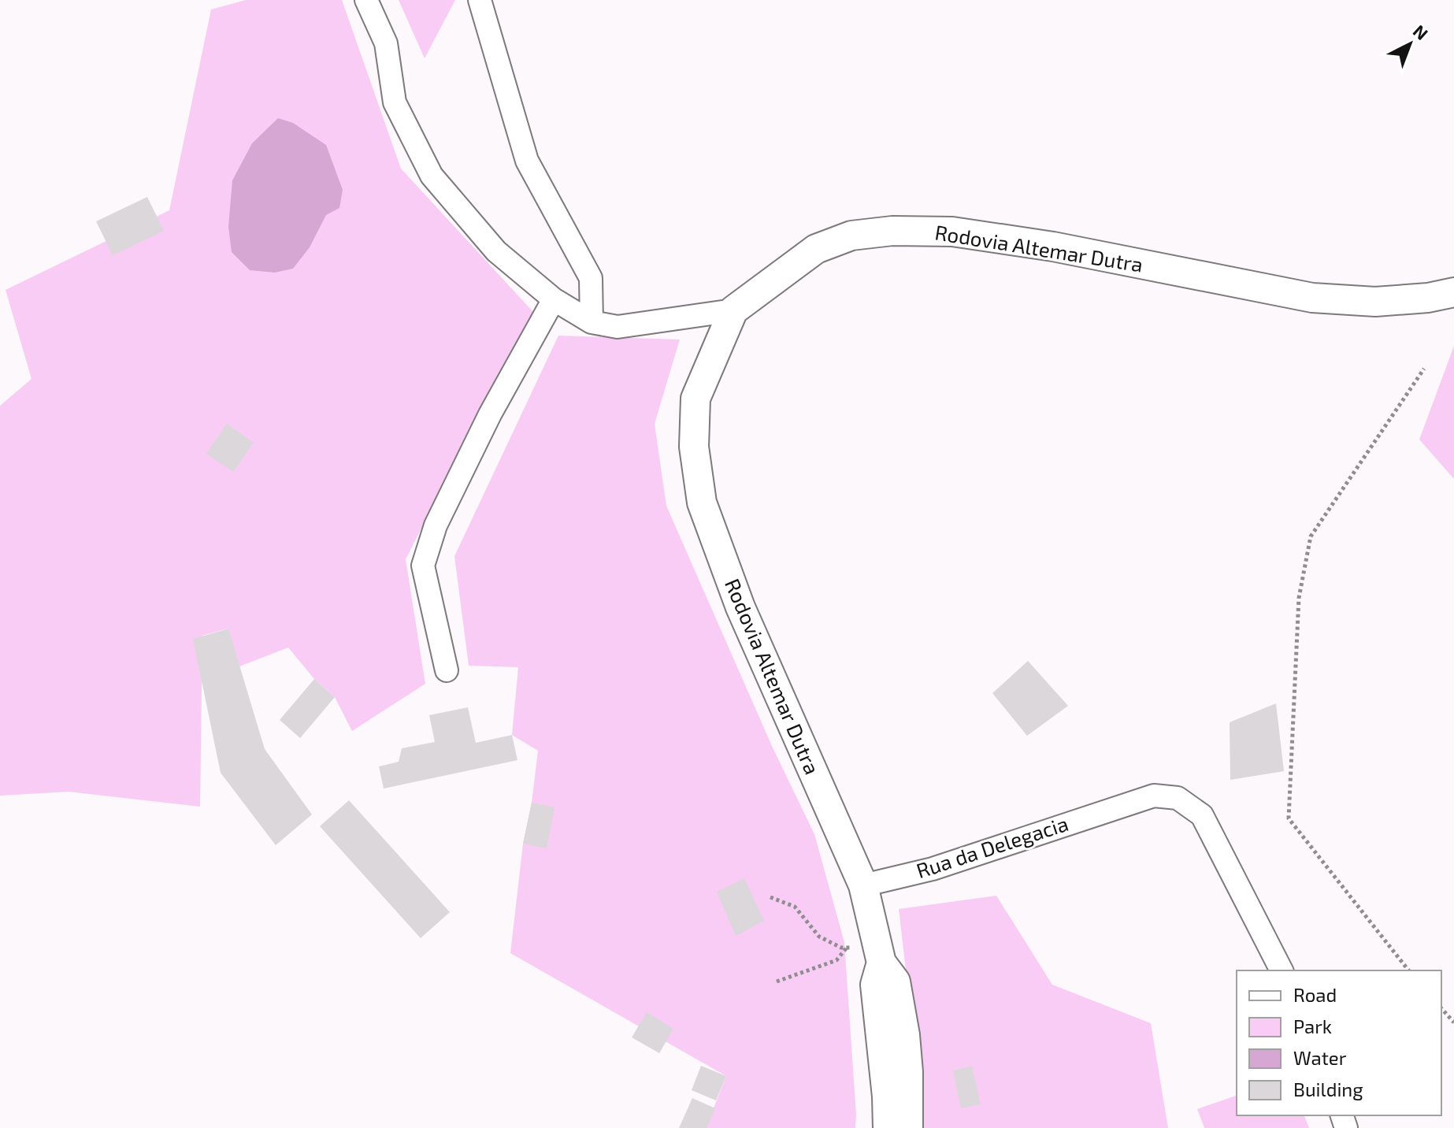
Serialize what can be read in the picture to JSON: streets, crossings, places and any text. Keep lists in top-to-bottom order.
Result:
{
  "streets": {
    "street": ["Rodovia Altemar Dutra", "Rua da Delegacia"]
  },
  "crossings": [
    ["Rodovia Altemar Dutra", "Rua da Delegacia"]
  ],
  "legend": [
    "Road",
    "Park",
    "Water",
    "Building"
  ],
  "north": "top right"
}
